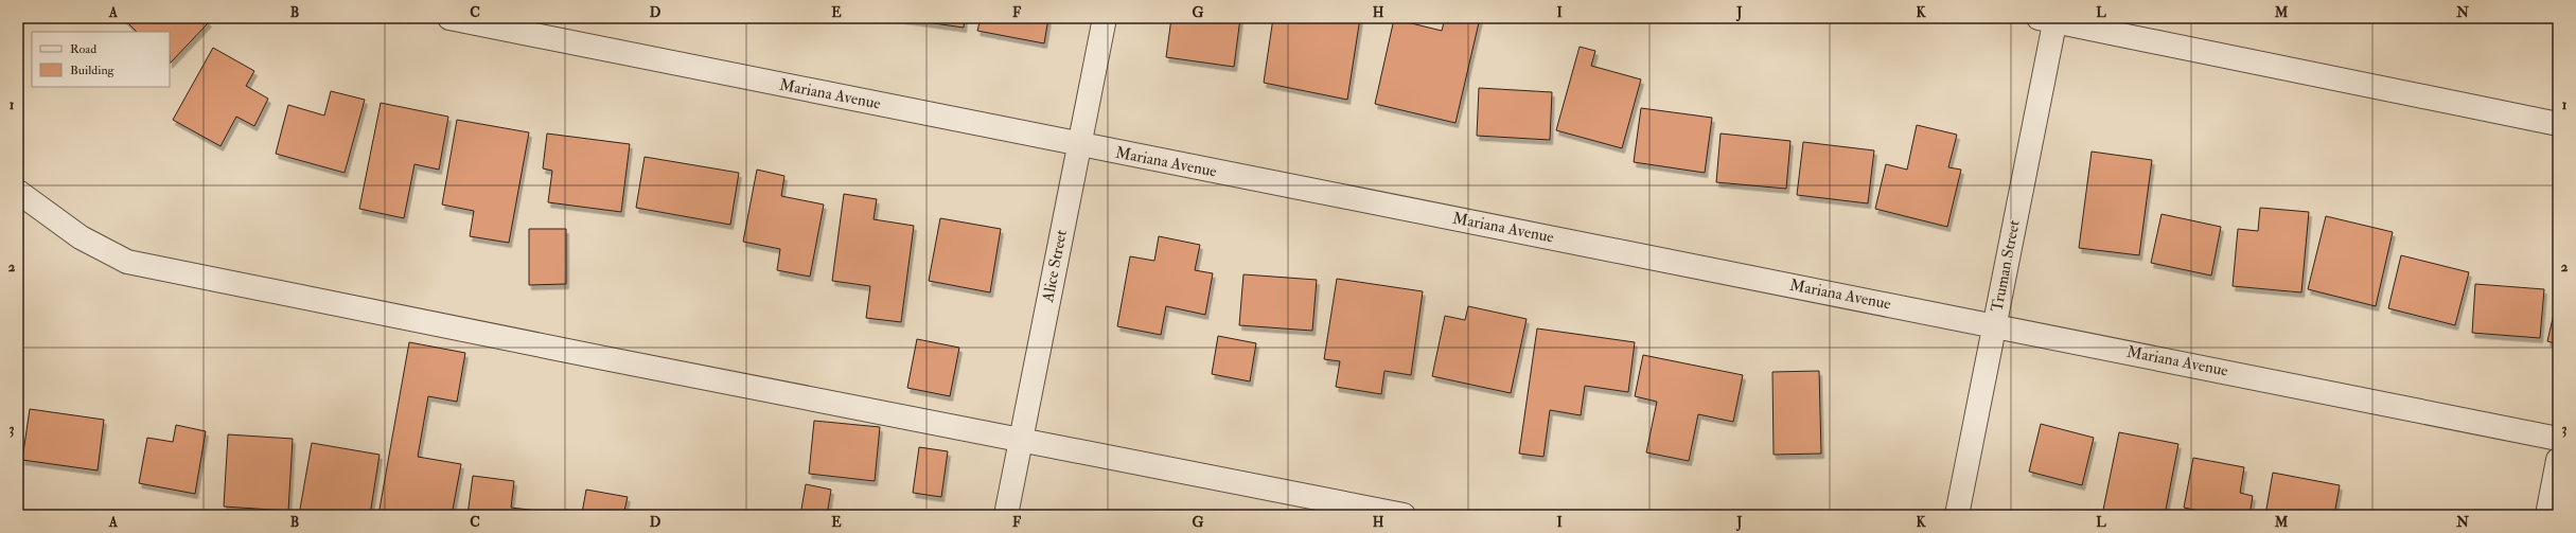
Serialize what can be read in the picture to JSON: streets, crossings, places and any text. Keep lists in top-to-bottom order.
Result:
{
  "streets": {
    "street": ["Mariana Avenue", "Alice Street", "Truman Street"]
  },
  "crossings": [
    ["Mariana Avenue", "Alice Street"],
    ["Mariana Avenue", "Truman Street"]
  ],
  "legend": ["Road", "Building"],
  "grid": {
    "columns": [
      "A",
      "B",
      "C",
      "D",
      "E",
      "F",
      "G",
      "H",
      "I",
      "J",
      "K",
      "L",
      "M",
      "N"
    ],
    "rows": ["1", "2", "3"]
  }
}
